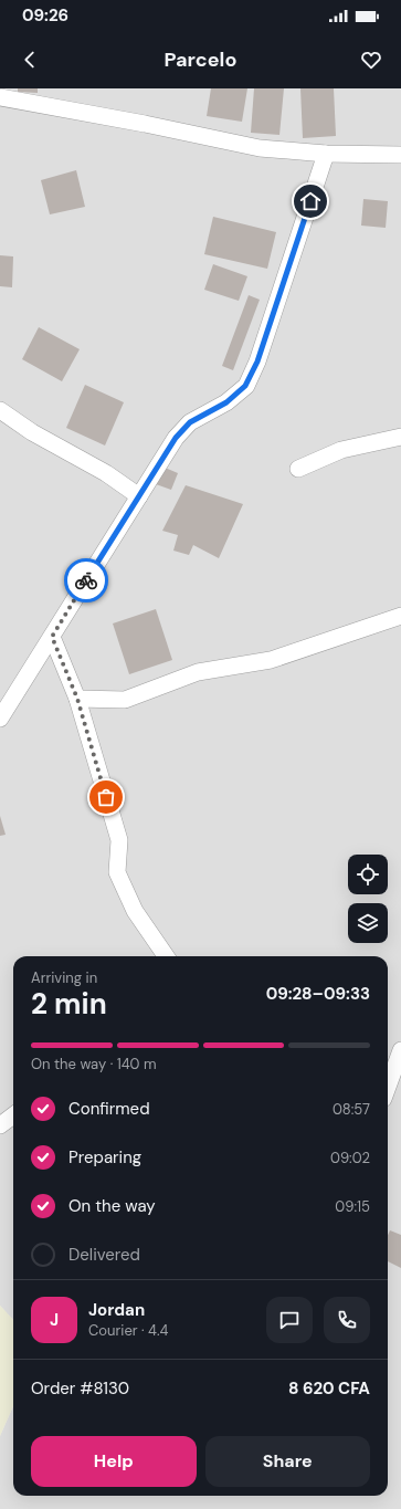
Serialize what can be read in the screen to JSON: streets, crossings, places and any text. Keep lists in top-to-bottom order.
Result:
{
  "page": {
    "status": "09:26",
    "header": "Parcelo",
    "heading": ["2 min", "Arriving in", "09:28–09:33"],
    "panel": [
      "Jordan",
      "Courier · 4.4",
      "Order #8130",
      "8 620 CFA"
    ],
    "bar": "On the way · 140 m",
    "list": [
      ["Confirmed", "08:57"],
      ["Preparing", "09:02"],
      ["On the way", "09:15"],
      "Delivered"
    ],
    "round": "J",
    "buttons": ["Help", "Share"]
  }
}
